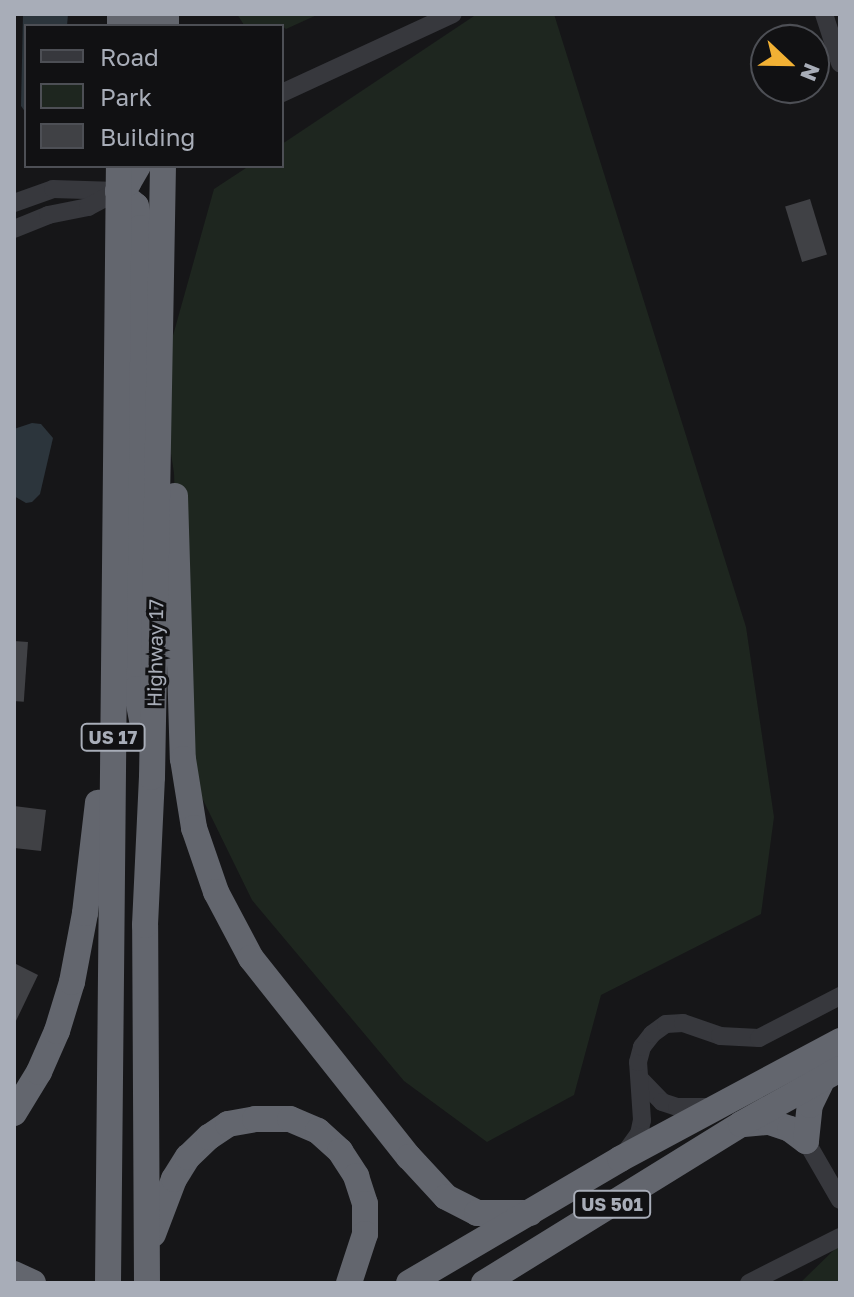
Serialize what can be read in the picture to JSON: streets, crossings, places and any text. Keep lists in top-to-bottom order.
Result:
{
  "streets": {
    "highway": ["Highway 17", "US 17", "US 501"]
  },
  "legend": ["Road", "Park", "Building"],
  "north": "right"
}
